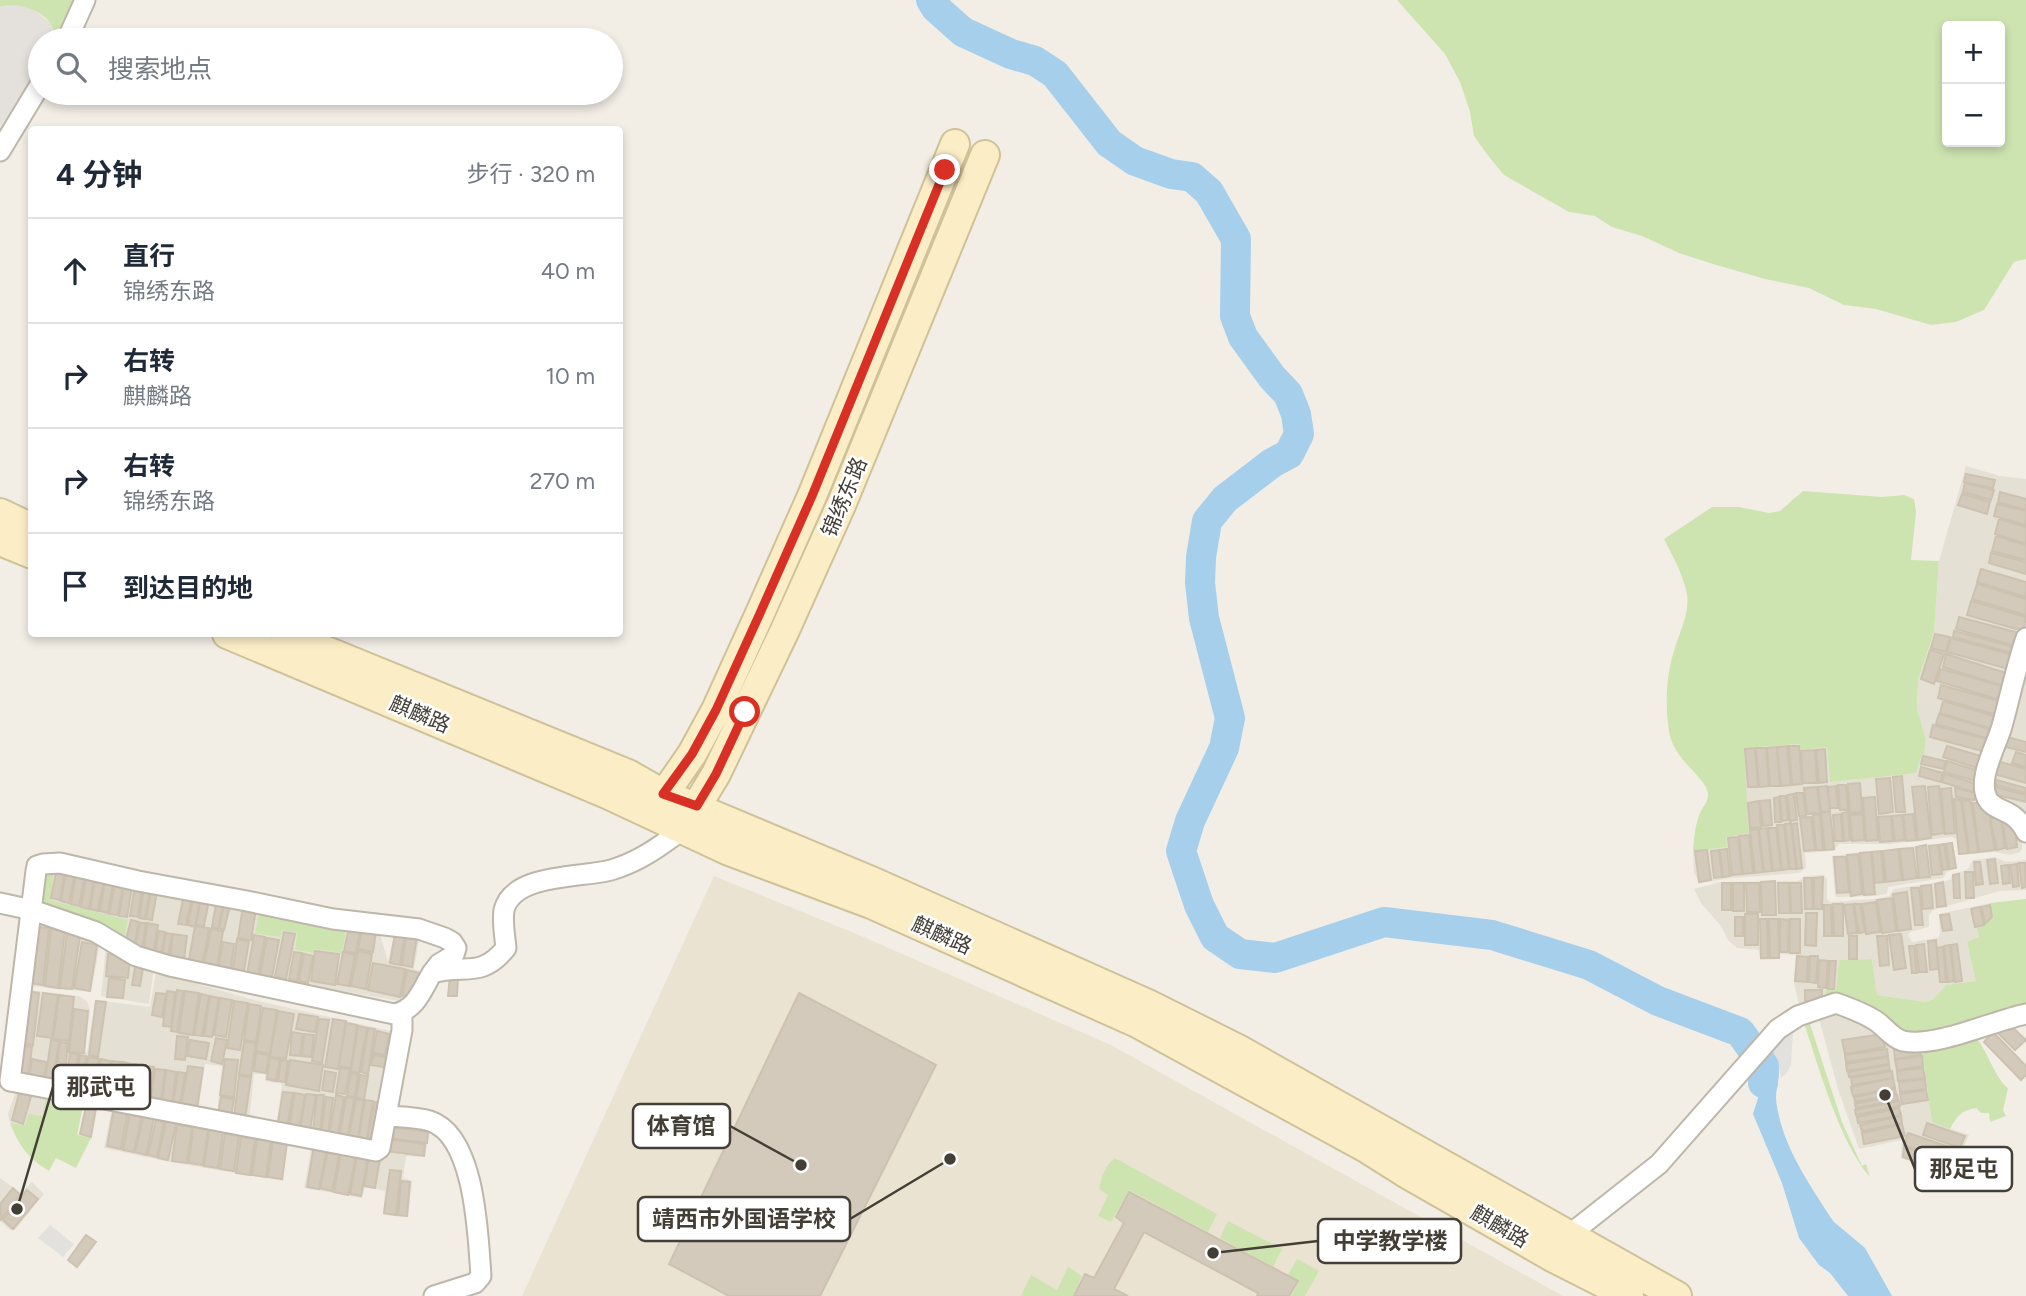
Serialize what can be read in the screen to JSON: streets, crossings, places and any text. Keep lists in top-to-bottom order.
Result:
{
  "streets": {
    "main road": ["锦绣东路", "麒麟路"]
  },
  "crossings": [
    ["锦绣东路", "麒麟路"]
  ],
  "places": [
    "那足屯",
    "靖西市外国语学校",
    "体育馆",
    "那武屯",
    "中学教学楼"
  ],
  "page": {
    "map_buttons": ["+", "−"],
    "search": "搜索地点",
    "heading": ["4 分钟", "步行 · 320 m"],
    "list": [
      ["直行", "锦绣东路", "40 m"],
      ["右转", "麒麟路", "10 m"],
      ["右转", "锦绣东路", "270 m"],
      "到达目的地"
    ]
  }
}
